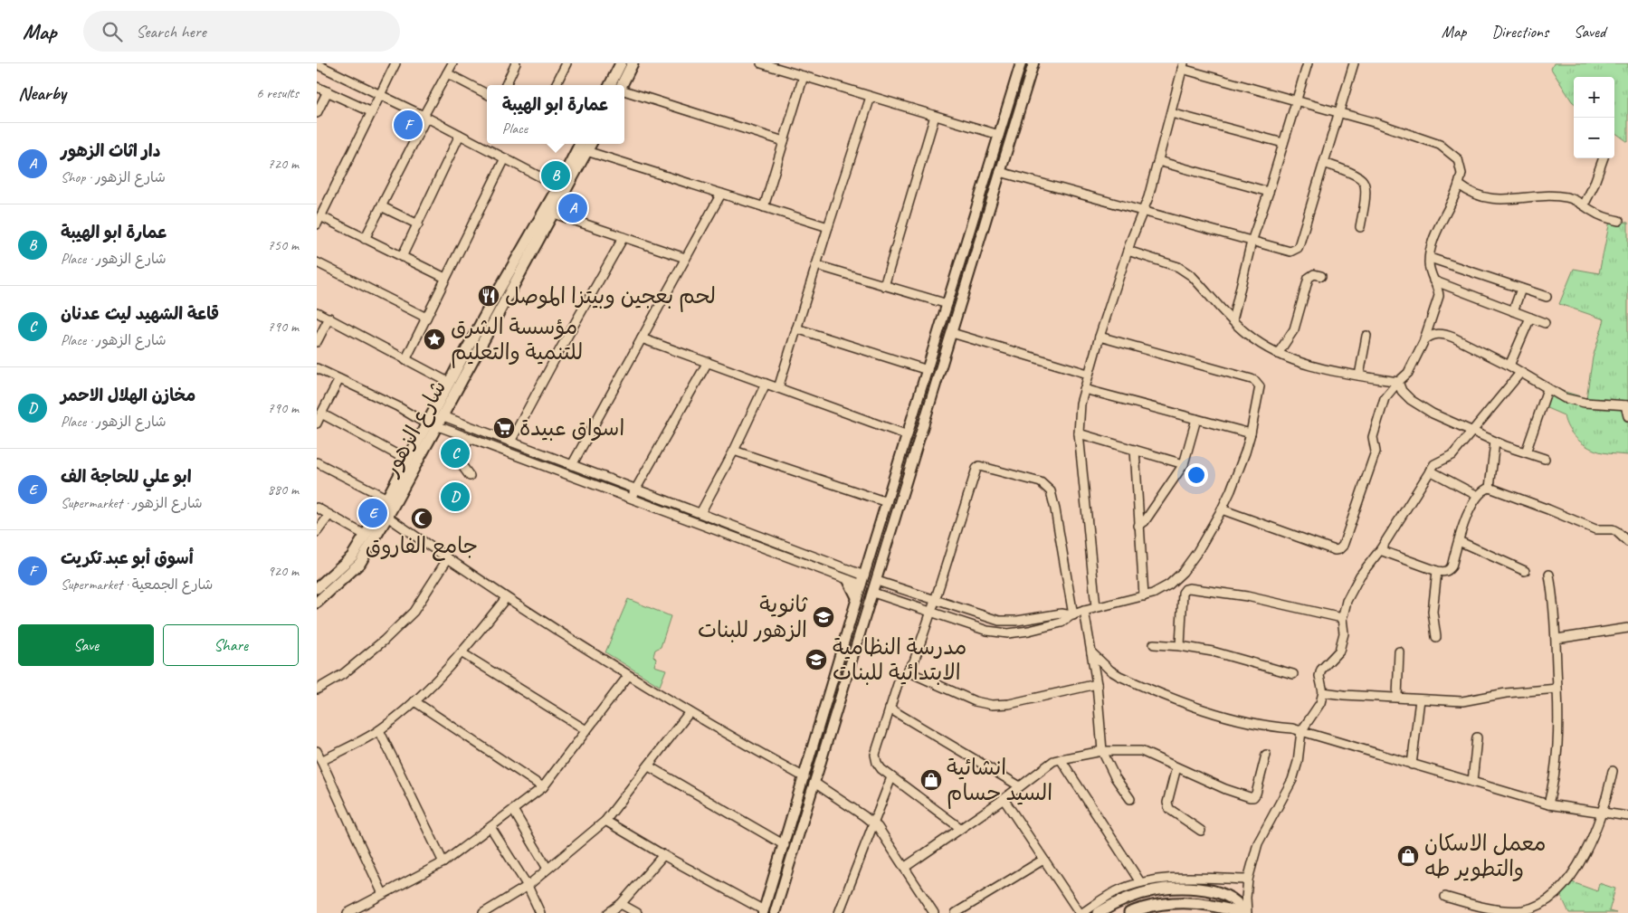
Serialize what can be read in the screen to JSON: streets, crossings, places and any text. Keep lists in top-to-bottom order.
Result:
{
  "streets": {
    "main road": ["شارع الزهور"]
  },
  "places": {
    "restaurant": ["لحم بعجين وبيتزا الموصل"],
    "place": ["مؤسسة الشرق للتنمية والتعليم"],
    "supermarket": ["اسواق عبيدة"],
    "mosque": ["جامع الفاروق"],
    "school or university": ["ثانوية الزهور للبنات", "مدرسة النظامية الابتدائية للبنات"],
    "shop": ["انشائية السيد حسام", "معمل الاسكان والتطوير طه"]
  },
  "page": {
    "header": "Map",
    "search": "Search here",
    "nav": ["Map", "Directions", "Saved"],
    "heading": ["Nearby", "6 results"],
    "map_buttons": ["+", "−"],
    "popup": ["عمارة ابو الهيبة", "Place"],
    "pins": [
      "F",
      "B",
      "A",
      "C",
      "D",
      "E"
    ],
    "list": [
      {
        "mark": "A",
        "name": "دار اثاث الزهور",
        "note": "Shop · شارع الزهور",
        "value": "720 m"
      },
      {
        "mark": "B",
        "name": "عمارة ابو الهيبة",
        "note": "Place · شارع الزهور",
        "value": "750 m"
      },
      {
        "mark": "C",
        "name": "قاعة الشهيد ليث عدنان",
        "note": "Place · شارع الزهور",
        "value": "790 m"
      },
      {
        "mark": "D",
        "name": "مخازن الهلال الاحمر",
        "note": "Place · شارع الزهور",
        "value": "790 m"
      },
      {
        "mark": "E",
        "name": "ابو علي للحاجة الف",
        "note": "Supermarket · شارع الزهور",
        "value": "880 m"
      },
      {
        "mark": "F",
        "name": "أسوق أبو عبد.تكريت",
        "note": "Supermarket · شارع الجمعية",
        "value": "920 m"
      }
    ],
    "buttons": ["Save", "Share"]
  }
}
